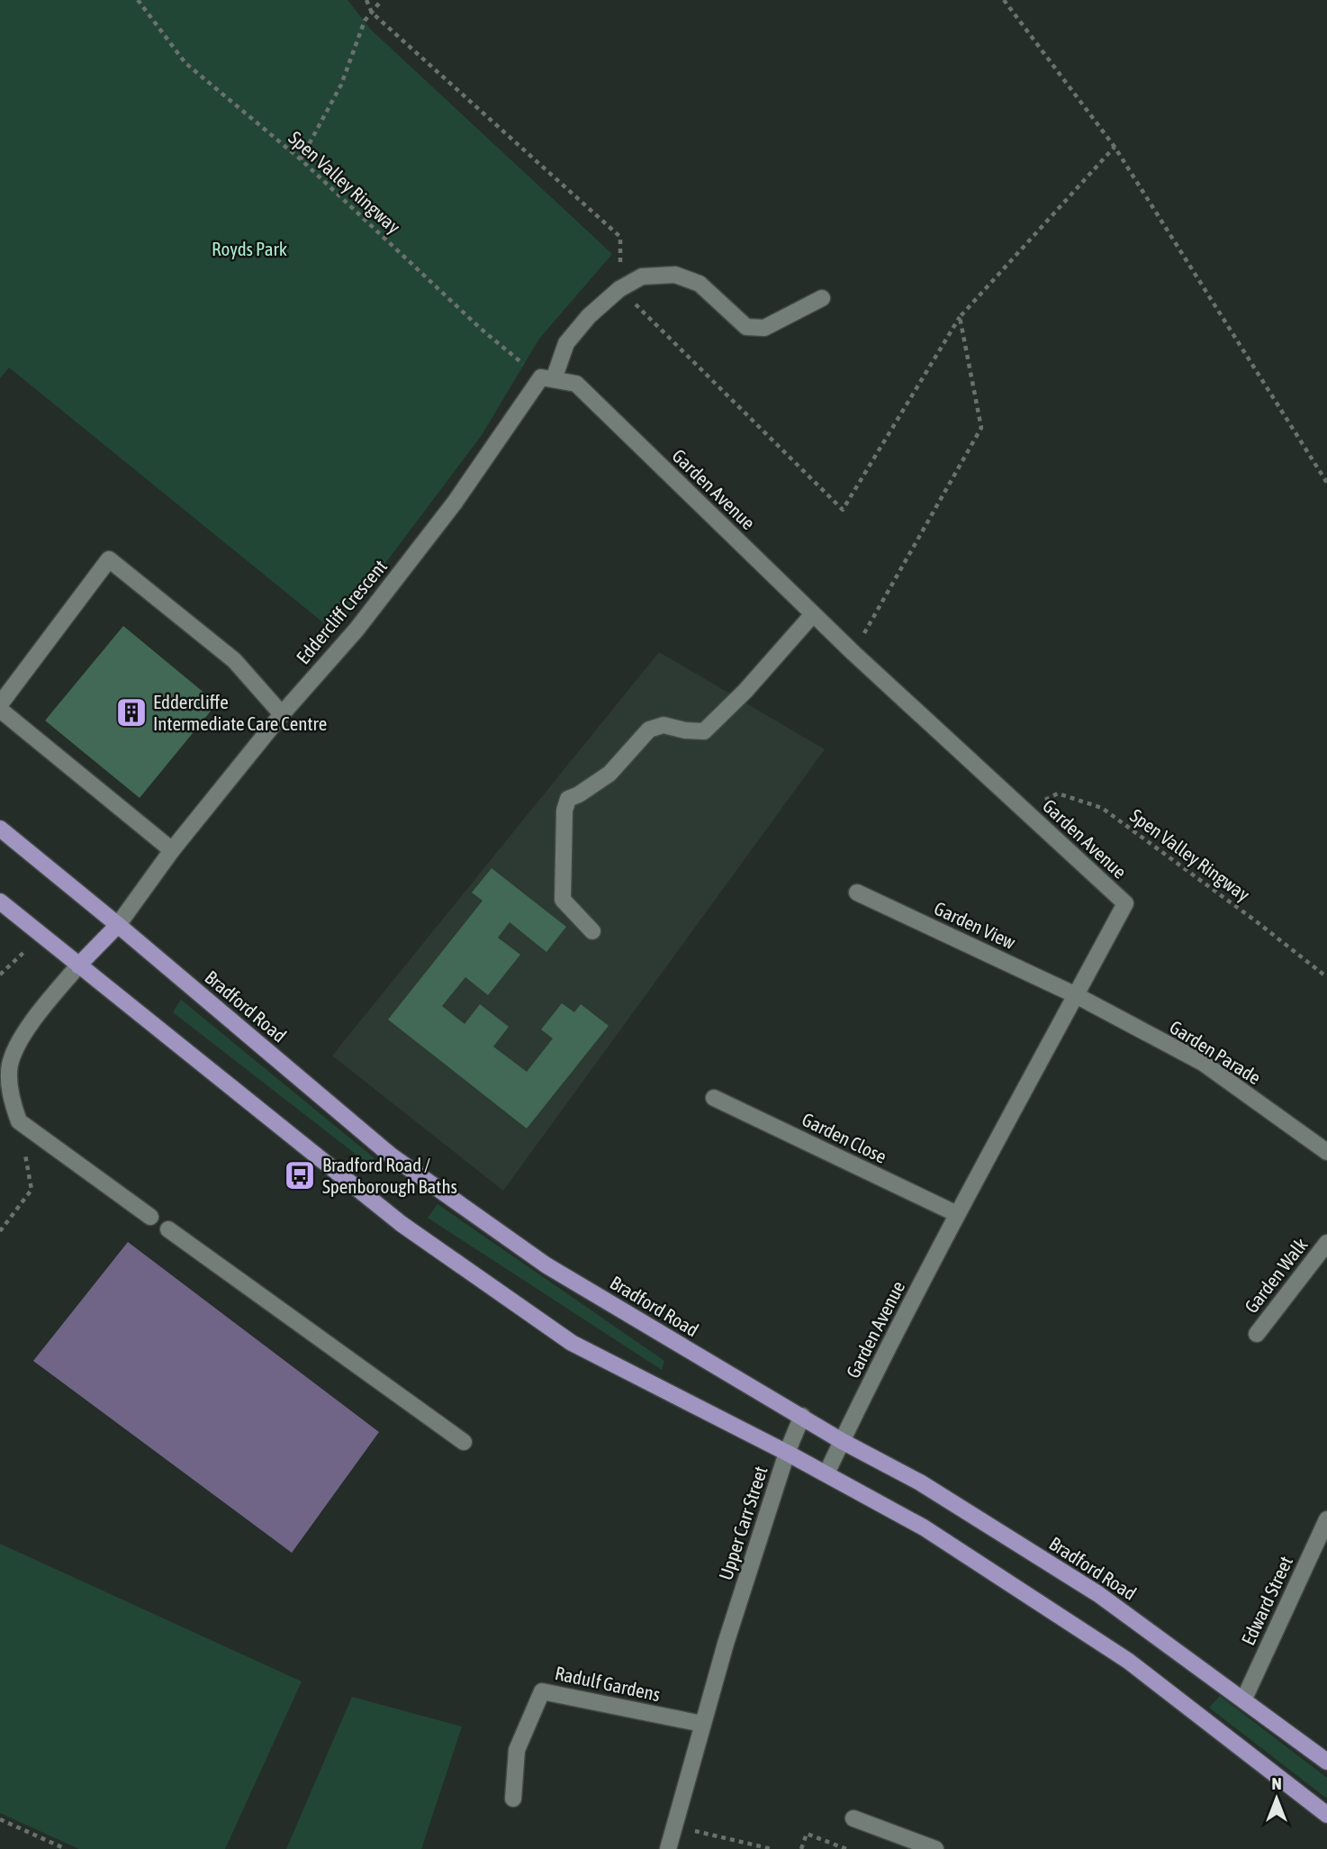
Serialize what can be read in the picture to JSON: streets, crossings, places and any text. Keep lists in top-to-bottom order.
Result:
{
  "streets": {
    "main road": ["Bradford Road"],
    "street": [
      "Garden Avenue",
      "Eddercliff Crescent",
      "Garden View",
      "Garden Parade",
      "Garden Close",
      "Garden Walk",
      "Upper Carr Street",
      "Edward Street",
      "Radulf Gardens"
    ],
    "path": ["Spen Valley Ringway"]
  },
  "crossings": [
    ["Spen Valley Ringway", "Garden Avenue"],
    ["Spen Valley Ringway", "Eddercliff Crescent"],
    ["Garden Avenue", "Eddercliff Crescent"],
    ["Garden Avenue", "Garden View"],
    ["Garden Avenue", "Bradford Road"],
    ["Garden Avenue", "Garden Parade"],
    ["Garden Avenue", "Garden Close"],
    ["Eddercliff Crescent", "Bradford Road"],
    ["Garden View", "Garden Parade"],
    ["Bradford Road", "Upper Carr Street"],
    ["Bradford Road", "Edward Street"],
    ["Upper Carr Street", "Radulf Gardens"]
  ],
  "parks": ["Royds Park"],
  "places": {
    "building": ["Eddercliffe Intermediate Care Centre"],
    "bus stop": ["Bradford Road / Spenborough Baths"]
  },
  "north": "top"
}
